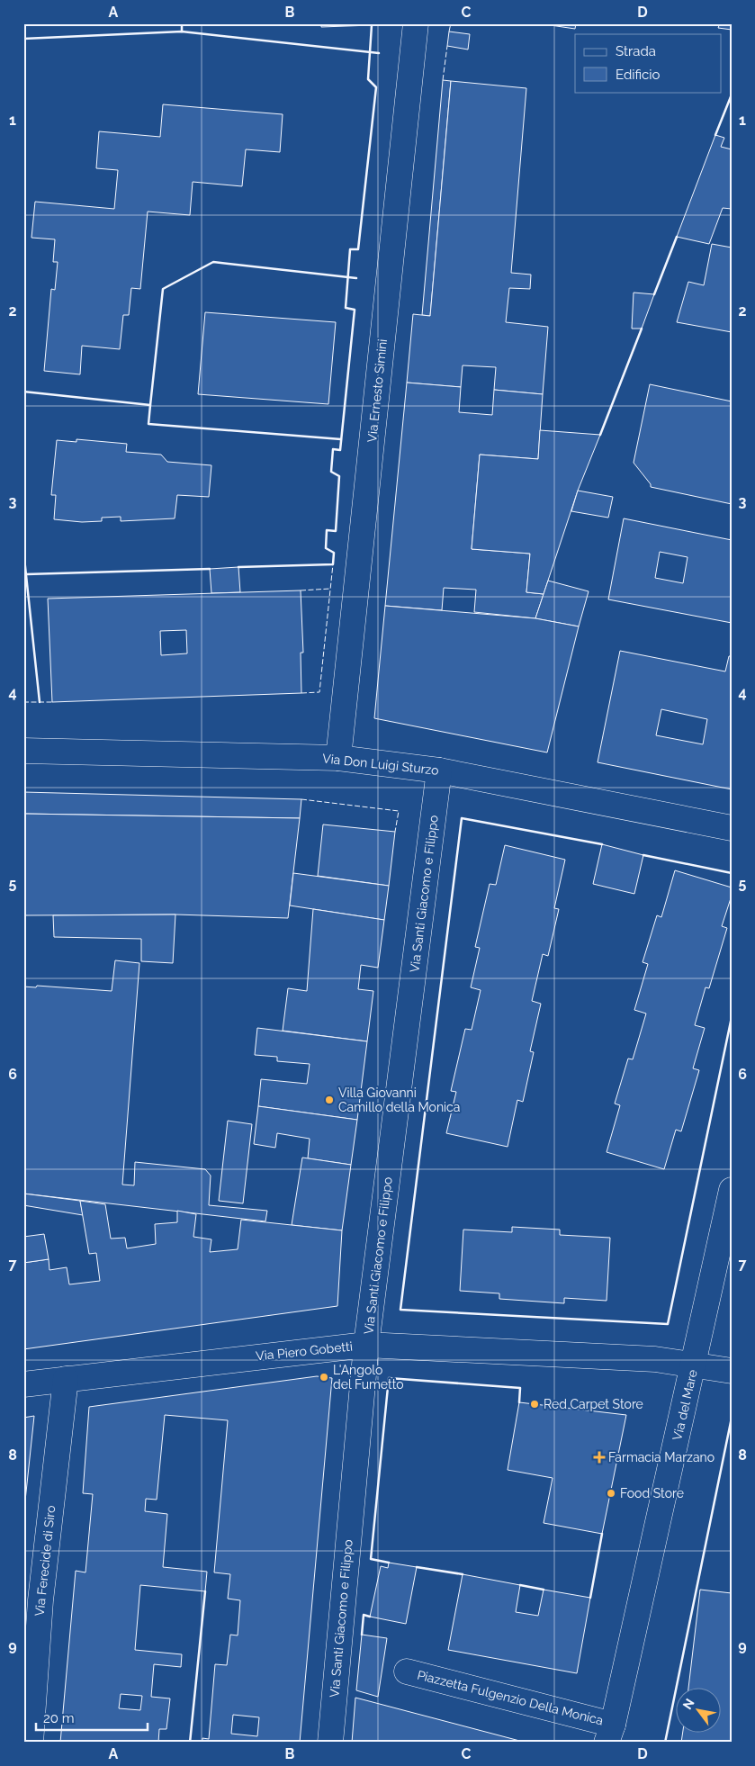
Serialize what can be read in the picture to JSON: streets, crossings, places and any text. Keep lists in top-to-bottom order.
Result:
{
  "streets": {
    "street": [
      "Via Ernesto Simini",
      "Via Don Luigi Sturzo",
      "Via Santi Giacomo e Filippo",
      "Via Piero Gobetti",
      "Via del Mare",
      "Via Ferecide di Siro",
      "Piazzetta Fulgenzio Della Monica"
    ]
  },
  "crossings": [
    ["Via Ernesto Simini", "Via Don Luigi Sturzo"],
    ["Via Don Luigi Sturzo", "Via Santi Giacomo e Filippo"],
    ["Via Santi Giacomo e Filippo", "Via Piero Gobetti"],
    ["Via Piero Gobetti", "Via del Mare"],
    ["Via Piero Gobetti", "Via Ferecide di Siro"],
    ["Via del Mare", "Piazzetta Fulgenzio Della Monica"]
  ],
  "places": {
    "other": [
      "Villa Giovanni Camillo della Monica",
      "L'Angolo del Fumetto",
      "Red Carpet Store",
      "Food Store"
    ],
    "health": ["Farmacia Marzano"]
  },
  "legend": ["Strada", "Edificio"],
  "scale_bar": "20 m",
  "north": "top left",
  "grid": {
    "columns": [
      "A",
      "B",
      "C",
      "D"
    ],
    "rows": [
      "1",
      "2",
      "3",
      "4",
      "5",
      "6",
      "7",
      "8",
      "9"
    ]
  }
}
